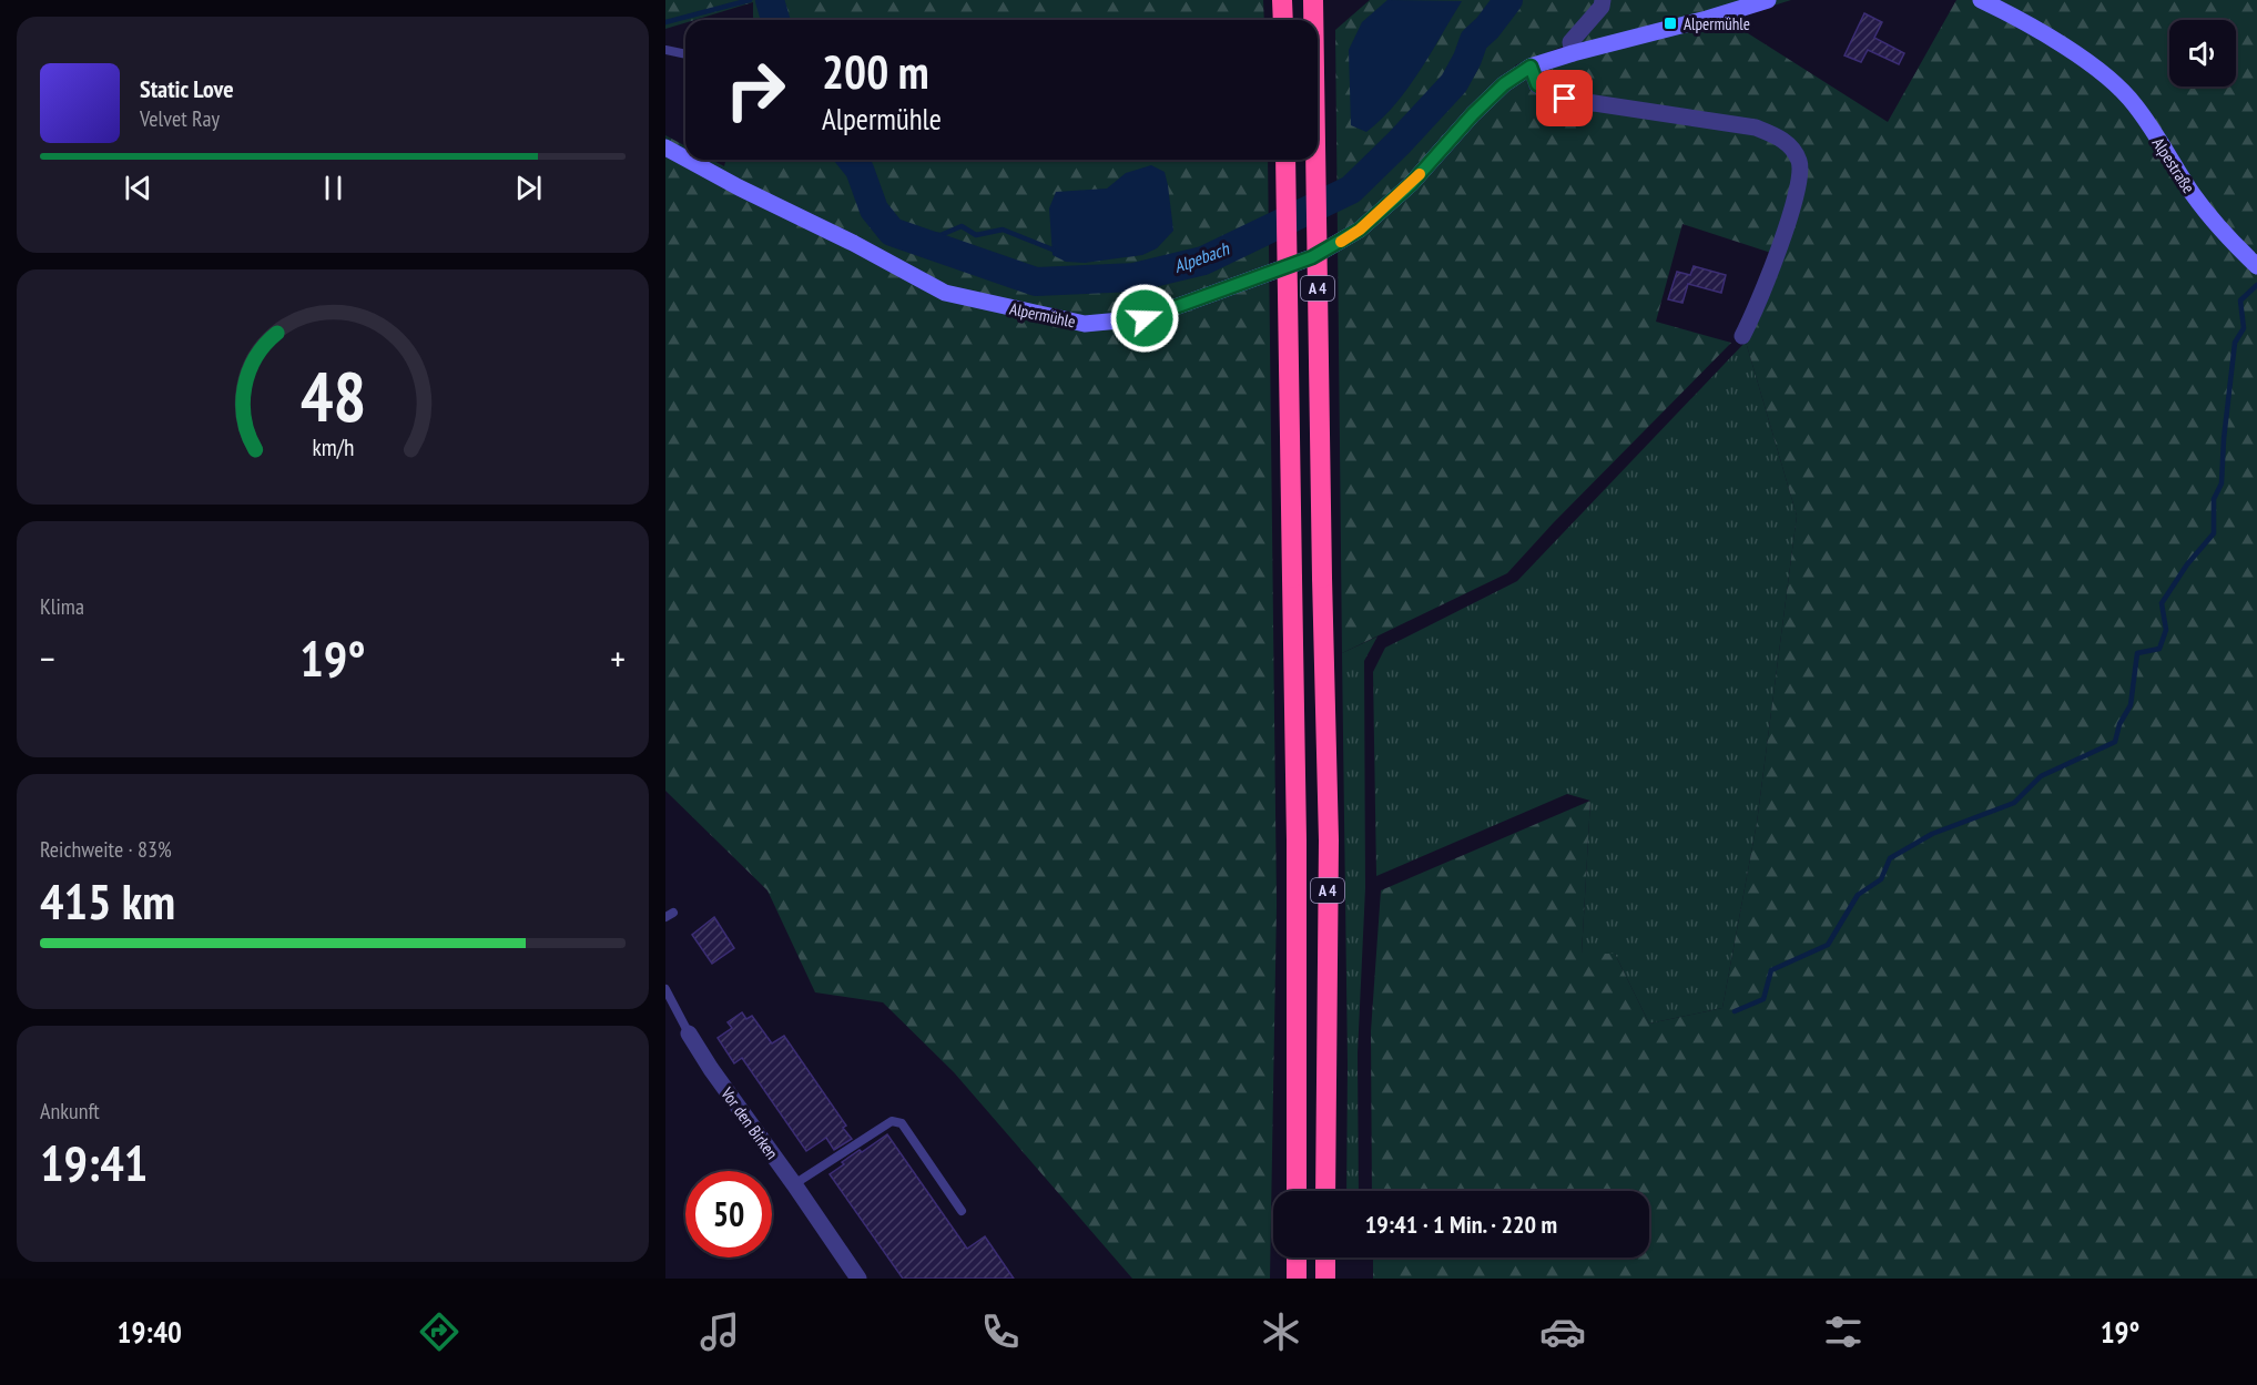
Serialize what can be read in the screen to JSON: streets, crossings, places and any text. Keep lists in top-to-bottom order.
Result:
{
  "streets": {
    "highway": ["A 4"],
    "main road": ["Alpestraße", "Alpermühle"],
    "street": ["Vor den Birken"]
  },
  "water": ["Alpebach"],
  "places": {
    "transit": ["Alpermühle"]
  },
  "page": {
    "turn": ["200 m", "Alpermühle"],
    "song": ["Static Love", "Velvet Ray"],
    "tile": [
      "Klima",
      ["Reichweite · 83%", "415 km"],
      ["Ankunft", "19:41"]
    ],
    "heat": ["−", "19°", "+"],
    "limit": "50",
    "trip": "19:41 · 1 Min. · 220 m",
    "tabs": ["19:40", "19°"],
    "gauge": ["48", "km/h"]
  }
}
